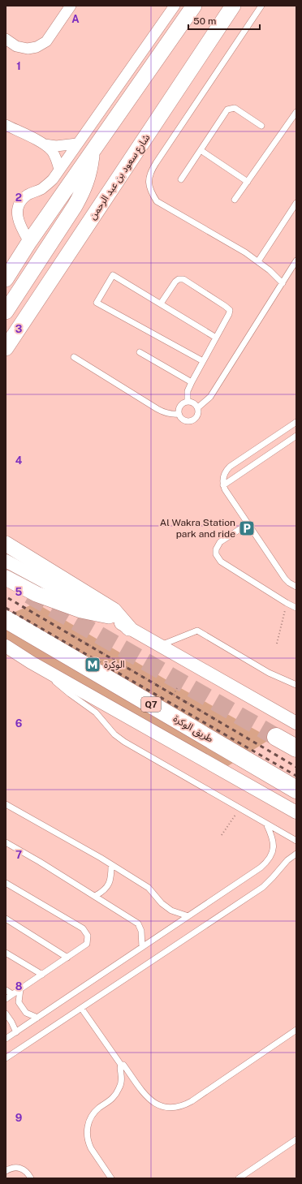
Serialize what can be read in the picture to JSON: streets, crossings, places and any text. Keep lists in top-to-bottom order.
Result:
{
  "streets": {
    "highway": ["Q7", "طريق الوكرة"],
    "main road": ["شارع سعود بن عبد الرحمن"]
  },
  "places": {
    "parking": ["Al Wakra Station park and ride"],
    "metro station": ["الوكرة"]
  },
  "scale_bar": "50 m",
  "grid": {
    "columns": ["A"],
    "rows": [
      "1",
      "2",
      "3",
      "4",
      "5",
      "6",
      "7",
      "8",
      "9"
    ]
  }
}
